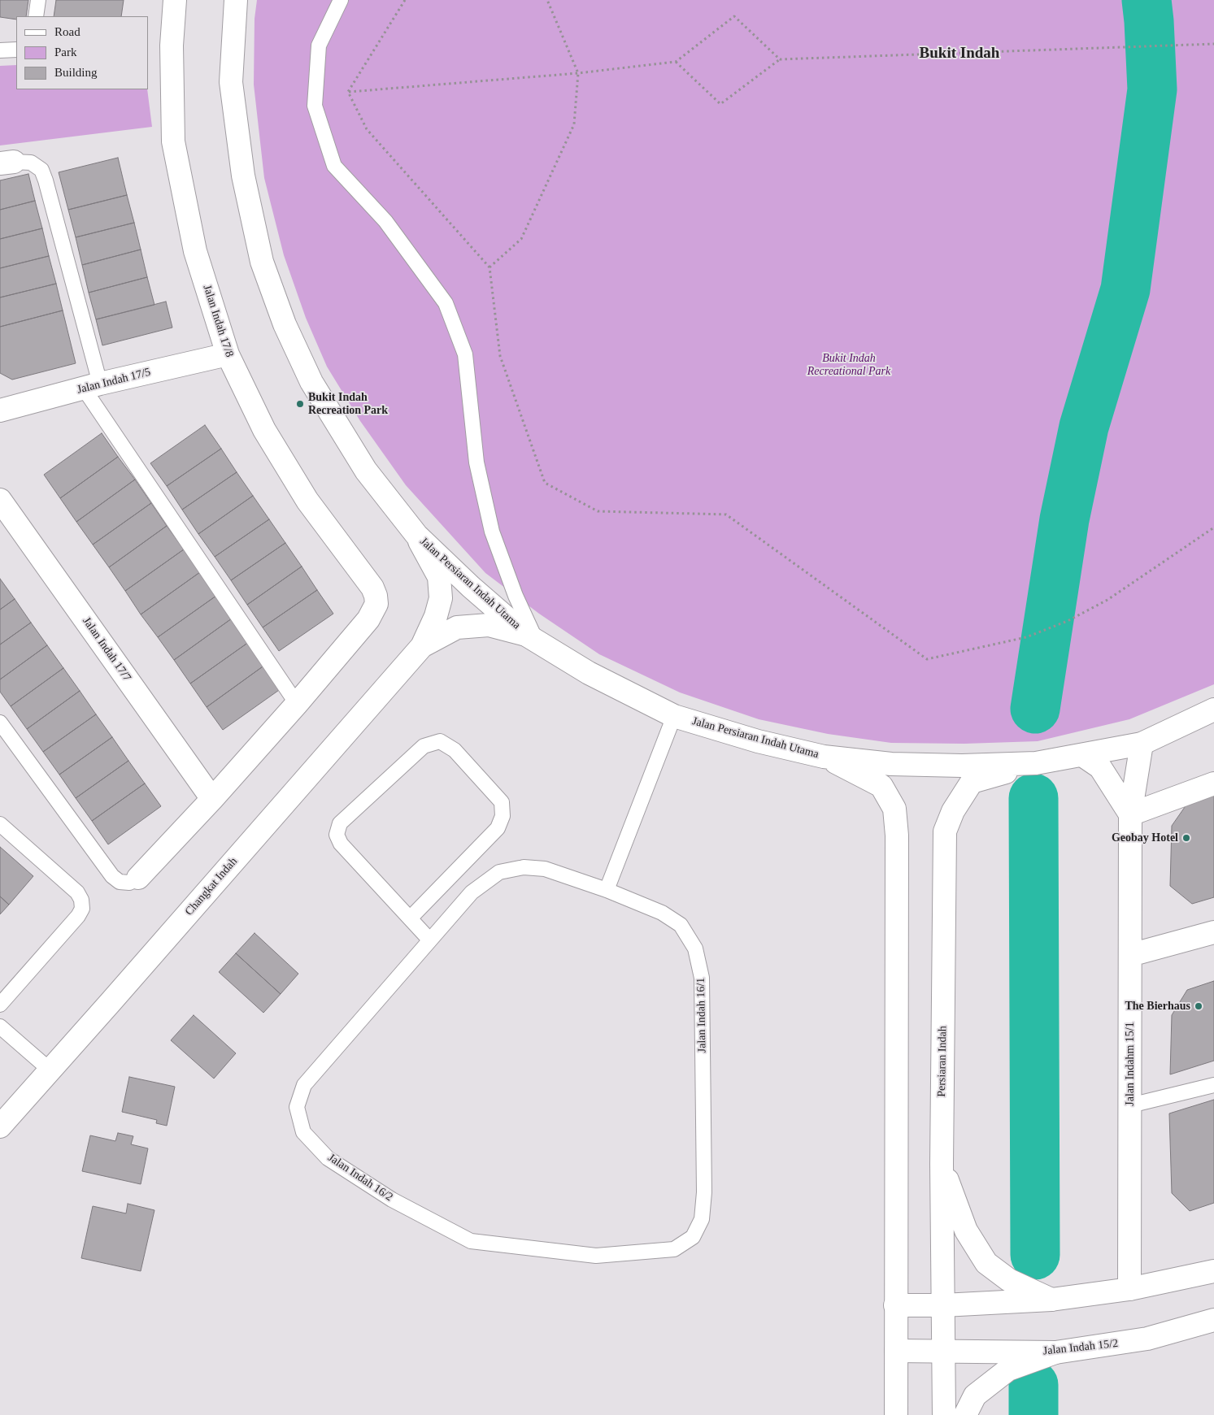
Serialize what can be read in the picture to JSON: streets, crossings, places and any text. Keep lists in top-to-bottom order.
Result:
{
  "streets": {
    "street": [
      "Jalan Indah 17/8",
      "Jalan Indah 17/5",
      "Jalan Persiaran Indah Utama",
      "Jalan Indah 17/7",
      "Changkat Indah",
      "Persiaran Indah",
      "Jalan Indahm 15/1",
      "Jalan Indah 15/2"
    ],
    "lane": ["Jalan Indah 16/1", "Jalan Indah 16/2"]
  },
  "crossings": [
    ["Jalan Indah 17/8", "Jalan Indah 17/5"],
    ["Jalan Persiaran Indah Utama", "Changkat Indah"],
    ["Jalan Persiaran Indah Utama", "Persiaran Indah"],
    ["Jalan Persiaran Indah Utama", "Jalan Indahm 15/1"],
    ["Jalan Indah 16/1", "Jalan Indah 16/2"],
    ["Persiaran Indah", "Jalan Indah 15/2"]
  ],
  "districts": ["Bukit Indah"],
  "parks": ["Bukit Indah Recreational Park"],
  "places": ["Bukit Indah Recreation Park", "Geobay Hotel", "The Bierhaus"],
  "legend": ["Road", "Park", "Building"]
}
